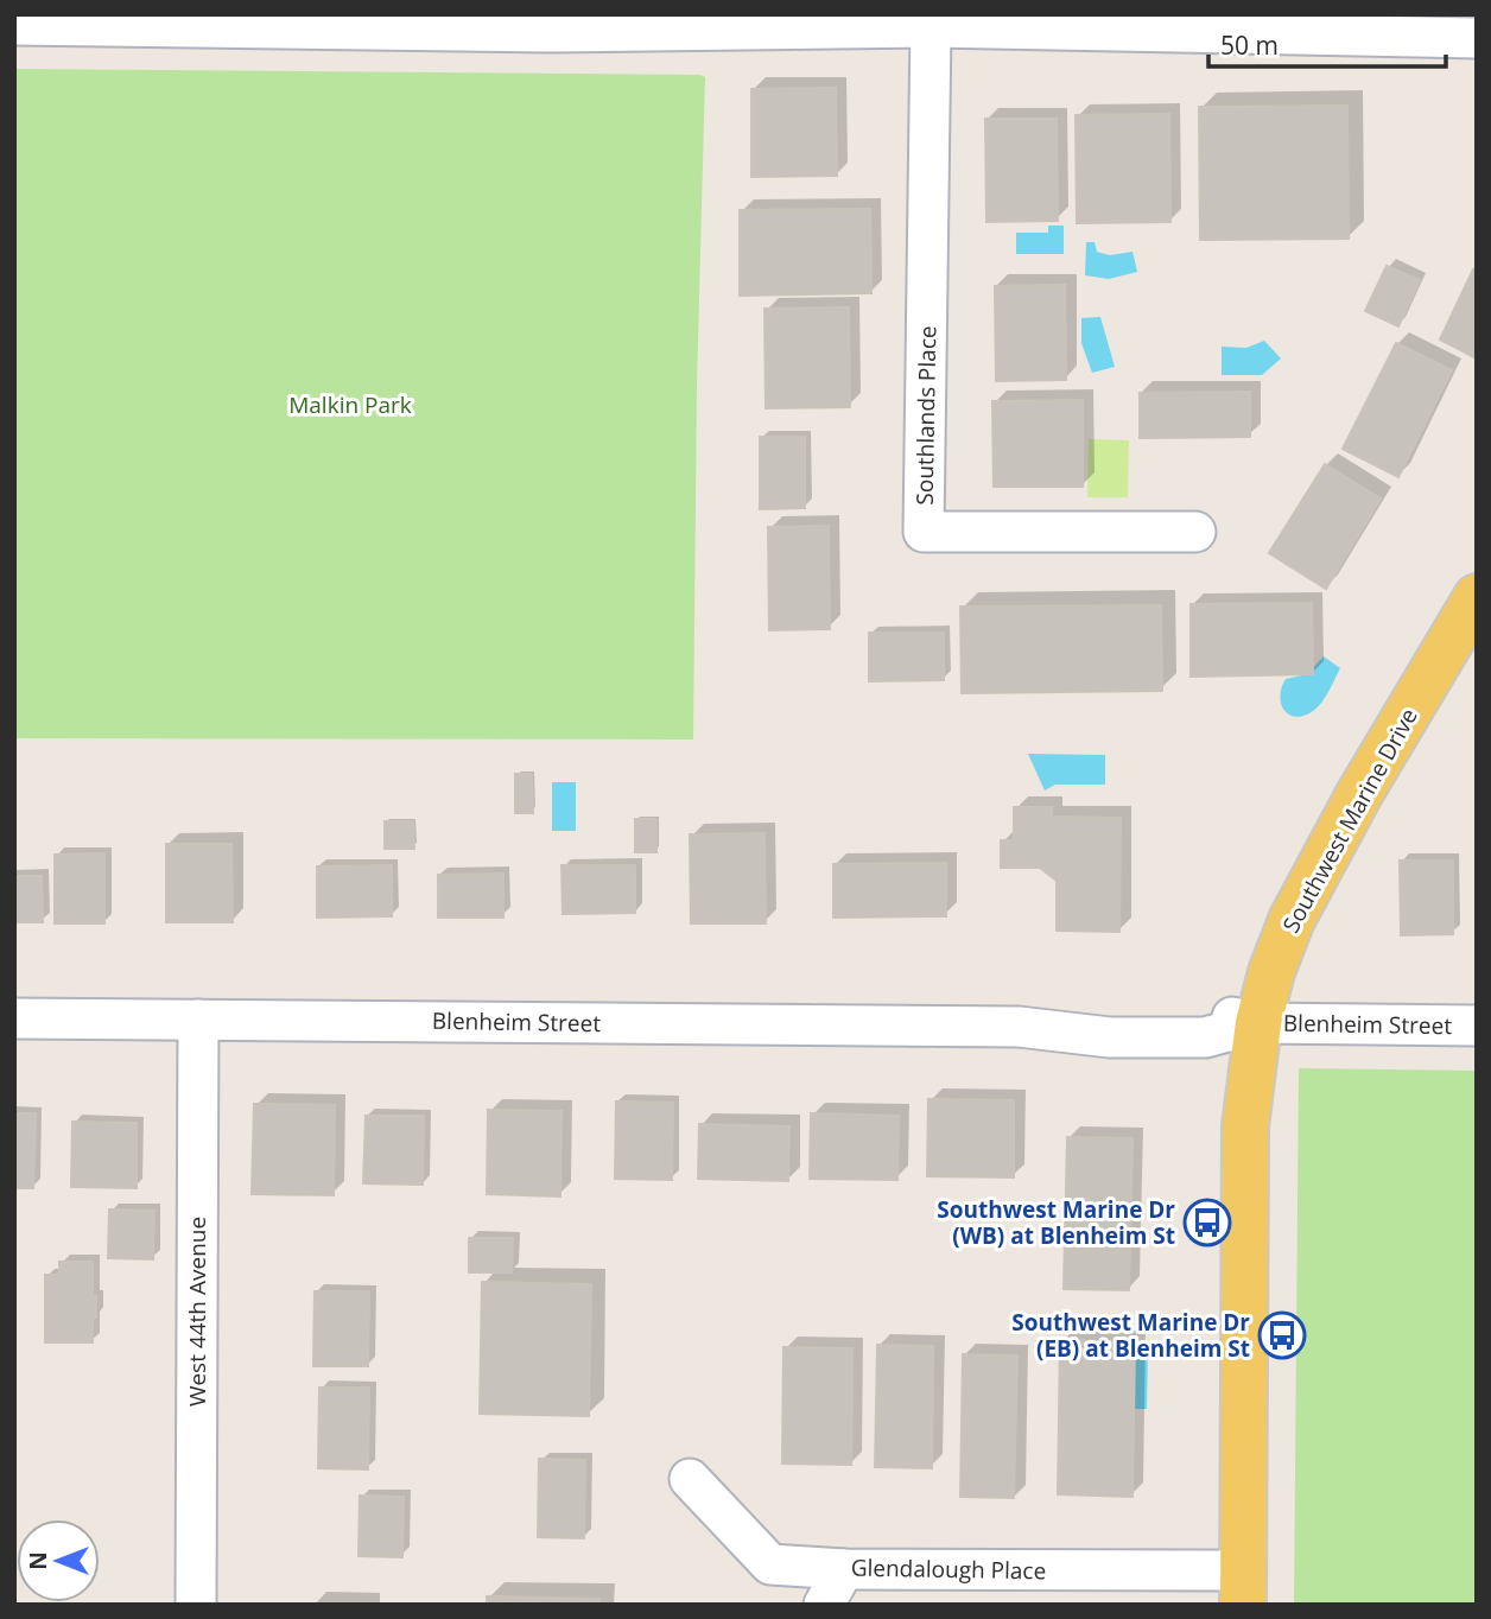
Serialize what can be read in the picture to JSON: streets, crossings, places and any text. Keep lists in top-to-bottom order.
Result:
{
  "streets": {
    "main road": ["Southwest Marine Drive"],
    "street": [
      "Southlands Place",
      "Blenheim Street",
      "West 44th Avenue",
      "Glendalough Place"
    ]
  },
  "crossings": [
    ["Southwest Marine Drive", "Blenheim Street"],
    ["Southwest Marine Drive", "Glendalough Place"],
    ["Blenheim Street", "West 44th Avenue"]
  ],
  "parks": ["Malkin Park"],
  "places": {
    "bus stop": ["Southwest Marine Dr (WB) at Blenheim St", "Southwest Marine Dr (EB) at Blenheim St"]
  },
  "scale_bar": "50 m",
  "north": "left"
}
